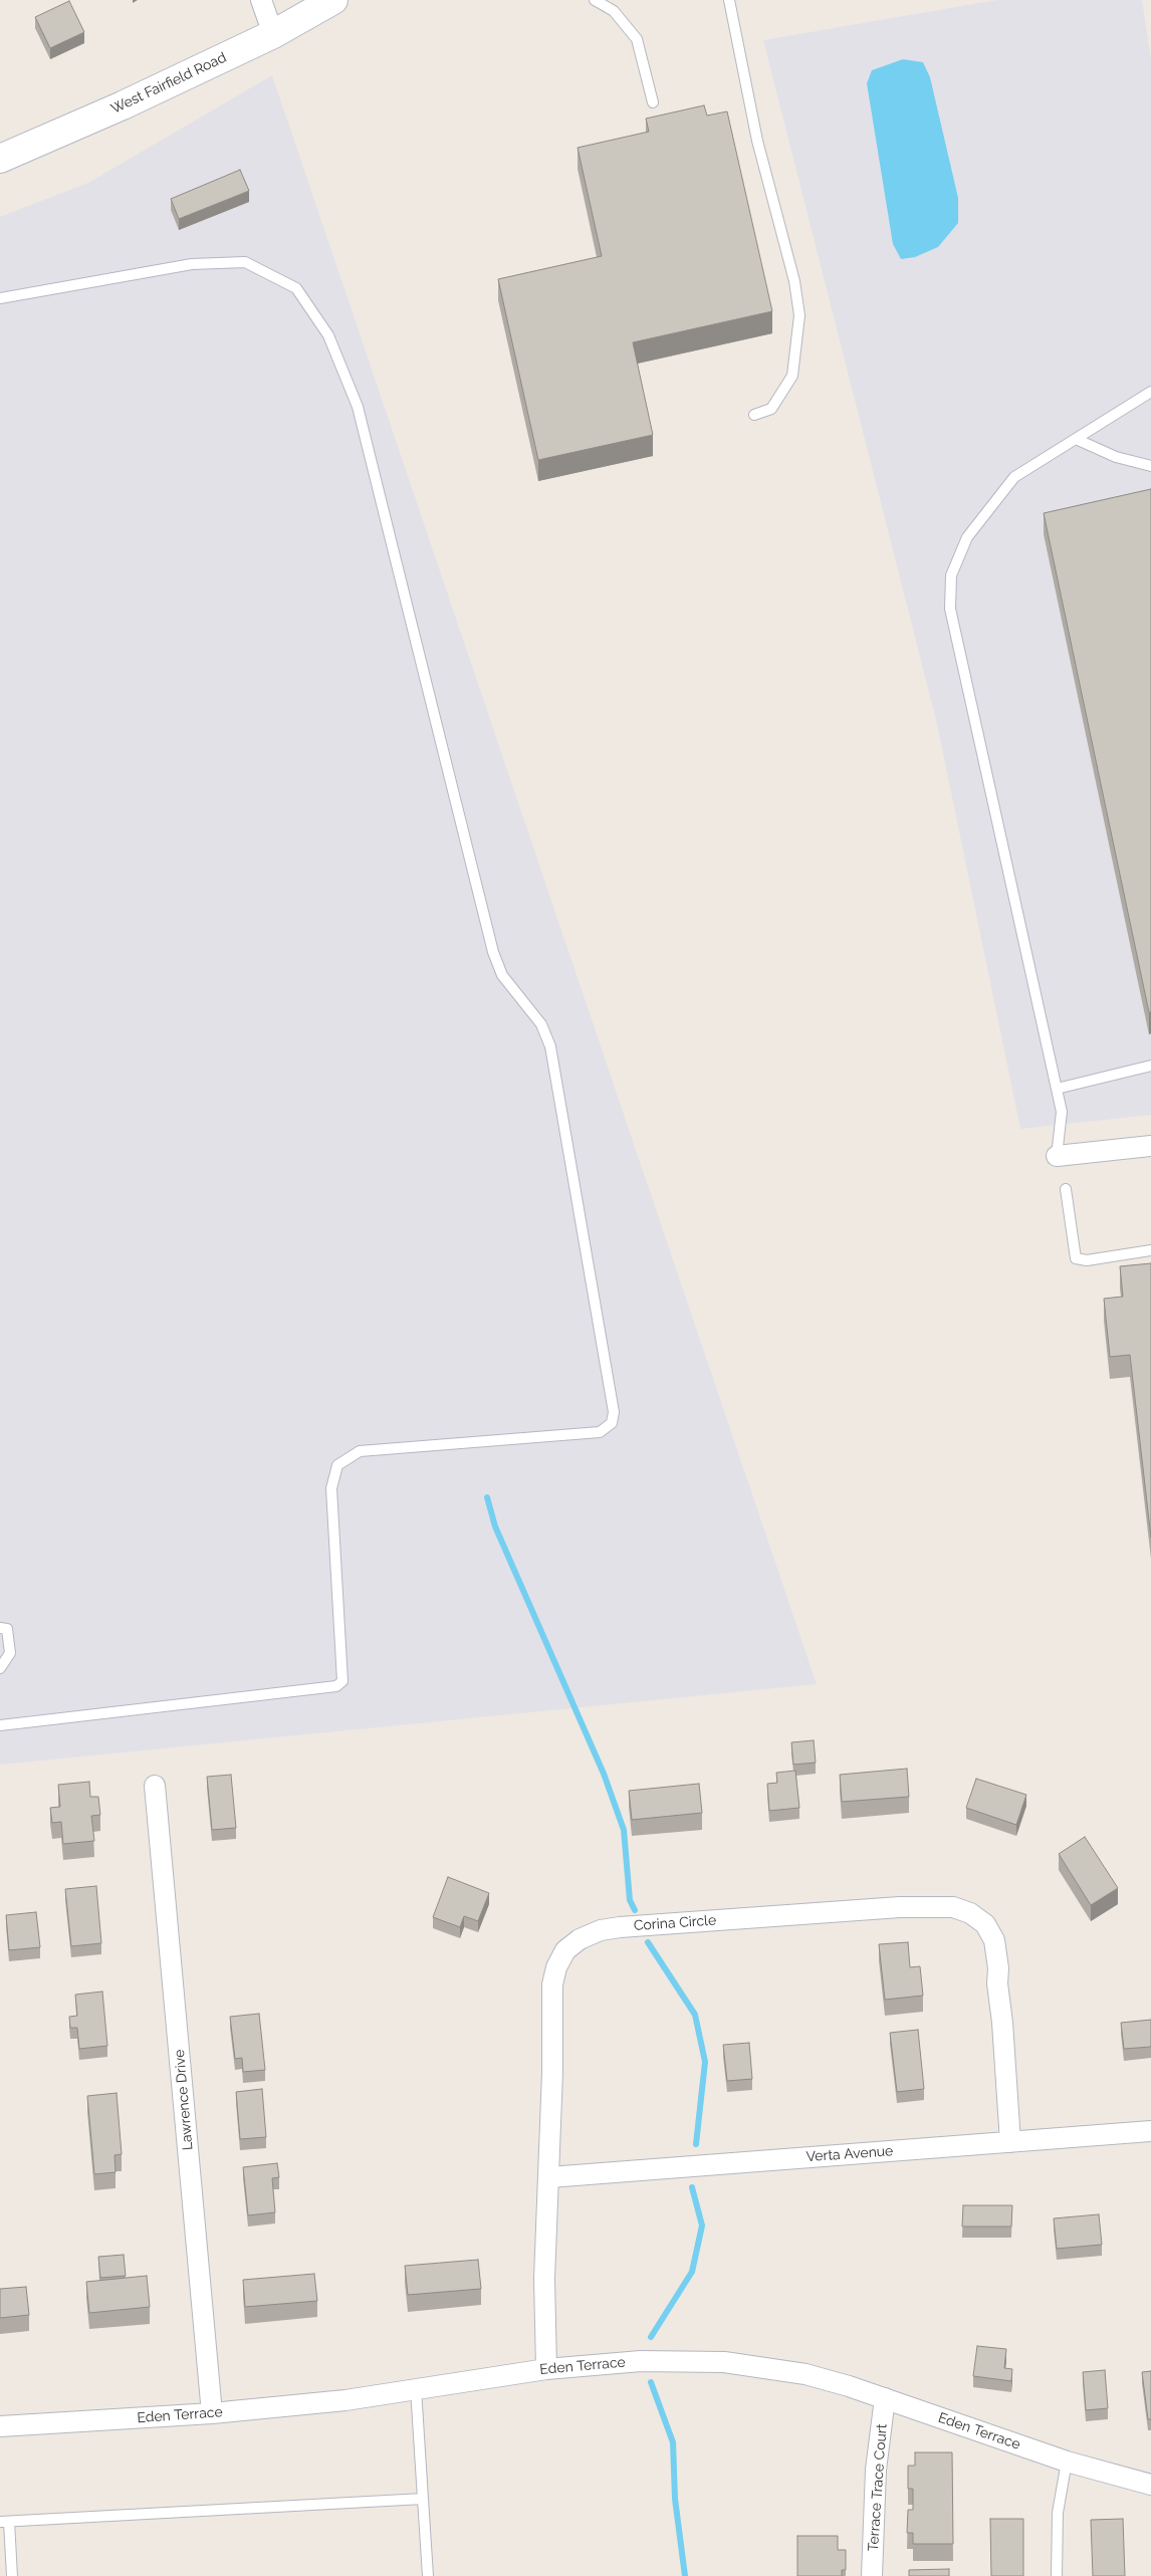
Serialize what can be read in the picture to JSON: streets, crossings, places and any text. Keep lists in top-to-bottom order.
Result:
{
  "streets": {
    "main road": ["West Fairfield Road"],
    "street": [
      "Corina Circle",
      "Lawrence Drive",
      "Verta Avenue",
      "Eden Terrace",
      "Terrace Trace Court"
    ]
  },
  "crossings": [
    ["Corina Circle", "Verta Avenue"],
    ["Corina Circle", "Eden Terrace"],
    ["Lawrence Drive", "Eden Terrace"],
    ["Eden Terrace", "Terrace Trace Court"]
  ]
}
